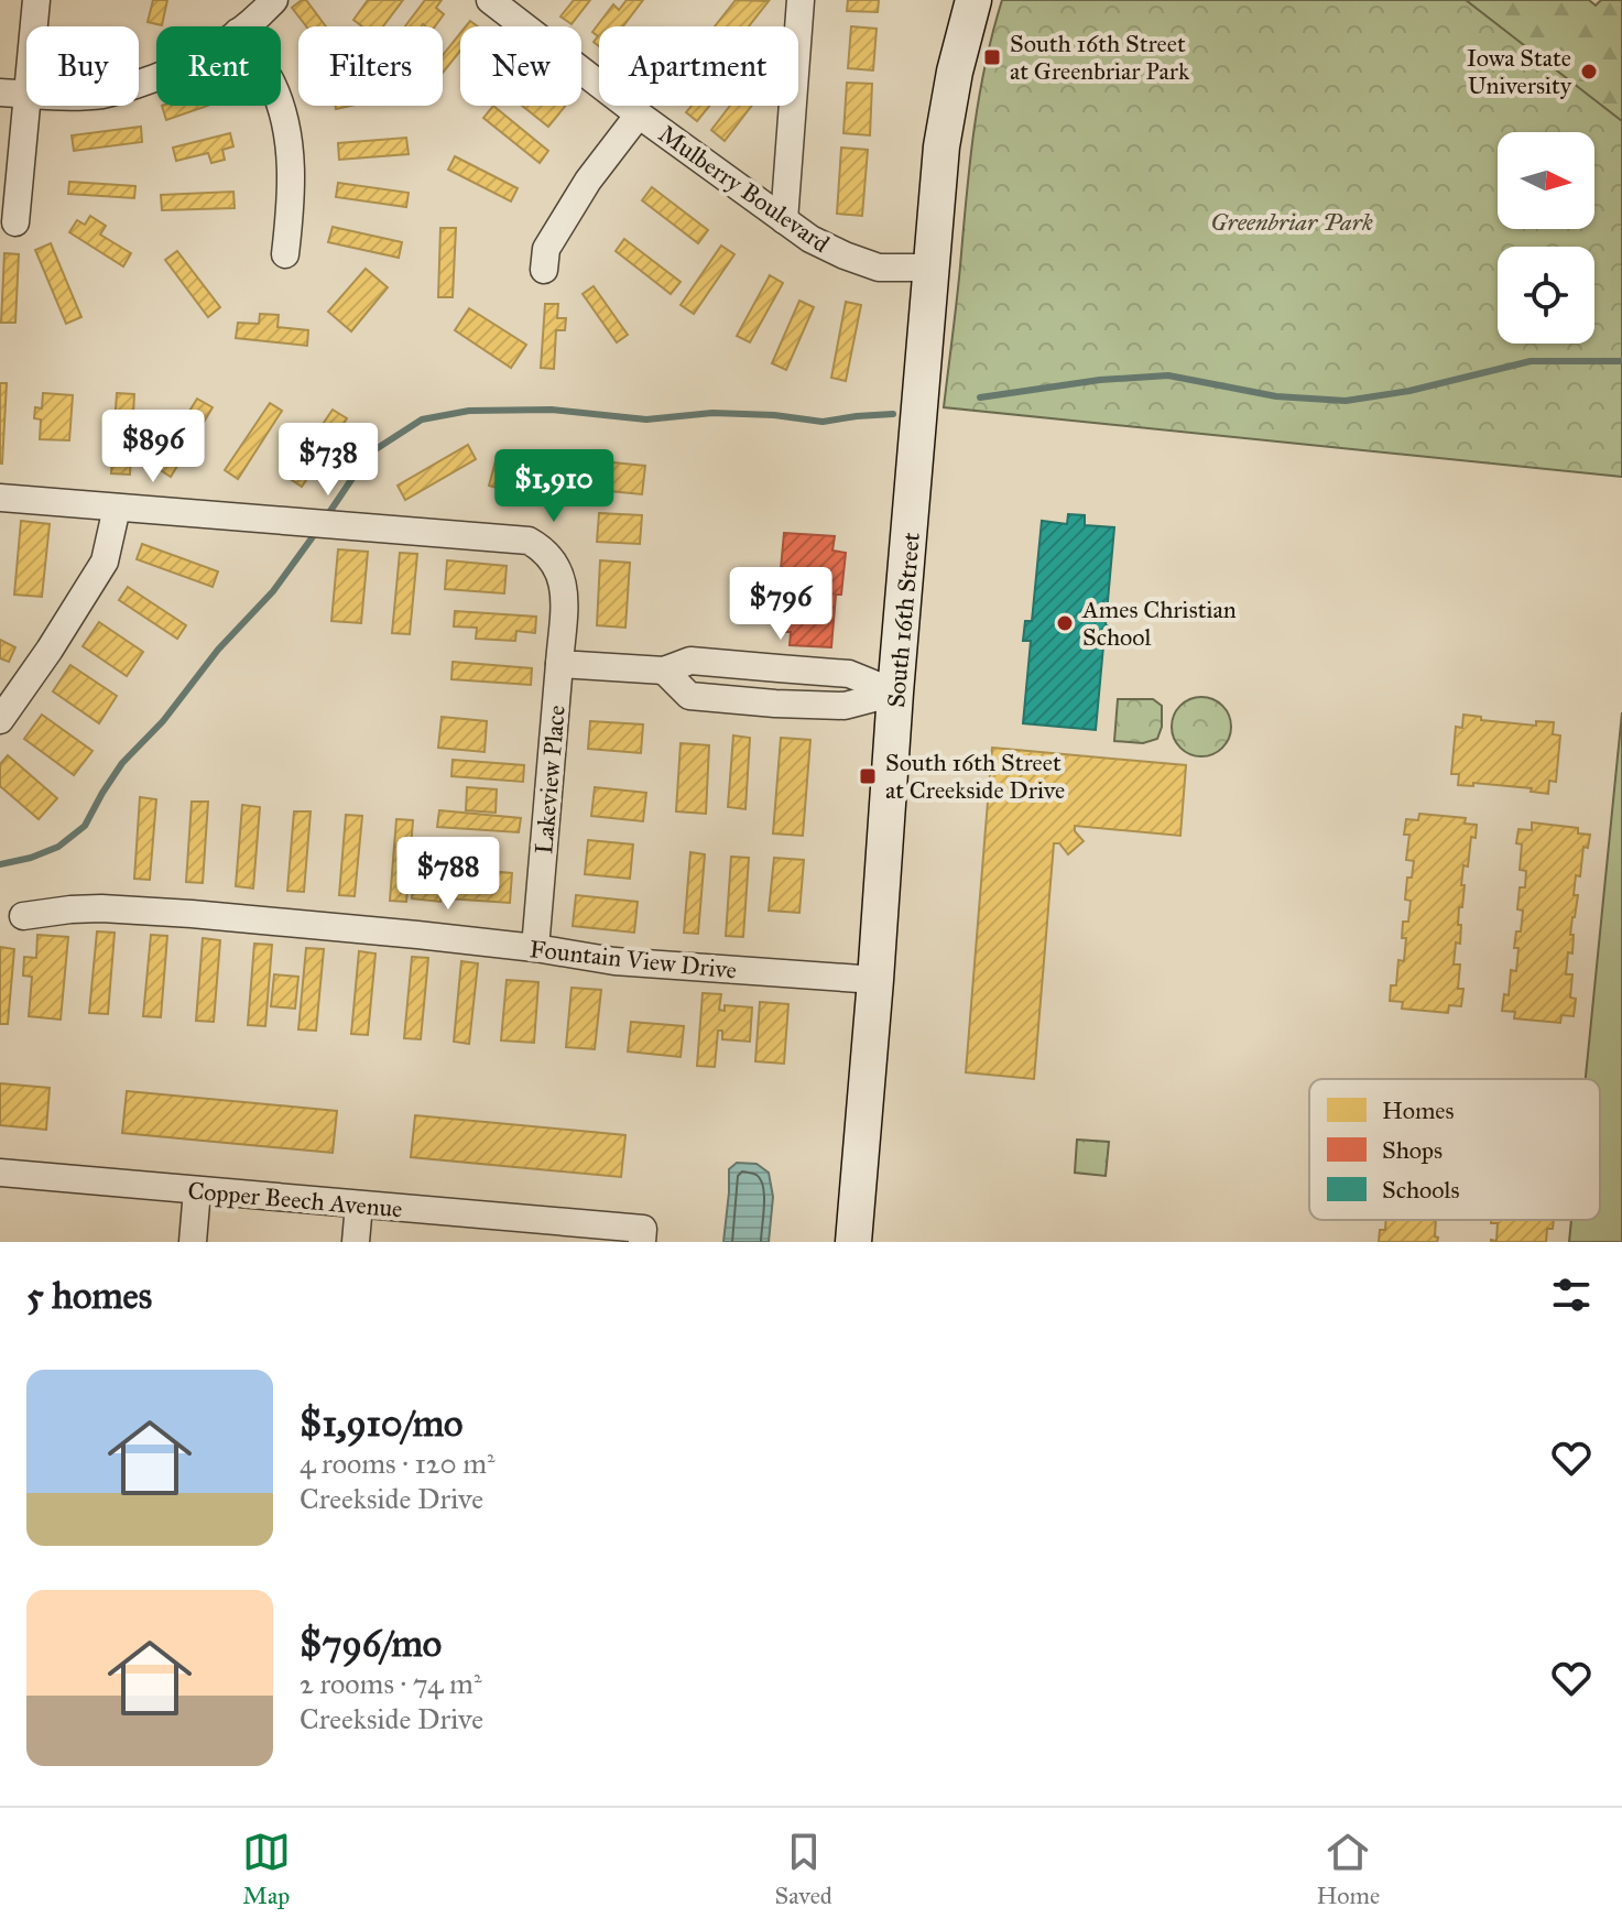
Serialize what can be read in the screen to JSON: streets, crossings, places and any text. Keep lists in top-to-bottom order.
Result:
{
  "streets": {
    "main road": ["South 16th Street"],
    "street": [
      "Mulberry Boulevard",
      "Lakeview Place",
      "Fountain View Drive",
      "Copper Beech Avenue"
    ]
  },
  "crossings": [
    ["Mulberry Boulevard", "South 16th Street"],
    ["South 16th Street", "Fountain View Drive"],
    ["Lakeview Place", "Fountain View Drive"]
  ],
  "parks": ["Greenbriar Park"],
  "places": {
    "transit": ["South 16th Street at Greenbriar Park", "South 16th Street at Creekside Drive"],
    "other": ["Iowa State University", "Ames Christian School"]
  },
  "legend": ["Homes", "Shops", "Schools"],
  "north": "right",
  "page": {
    "chip": [
      "Buy",
      "Rent",
      "Filters",
      "New",
      "Apartment"
    ],
    "price": [
      "$896",
      "$738",
      "$1,910",
      "$796",
      "$788"
    ],
    "heading": "5 homes",
    "list": [
      {
        "name": "$1,910/mo",
        "note": "4 rooms · 120 m² · Creekside Drive"
      },
      {
        "name": "$796/mo",
        "note": "2 rooms · 74 m² · Creekside Drive"
      }
    ],
    "tabs": ["Map", "Saved", "Home"]
  }
}
